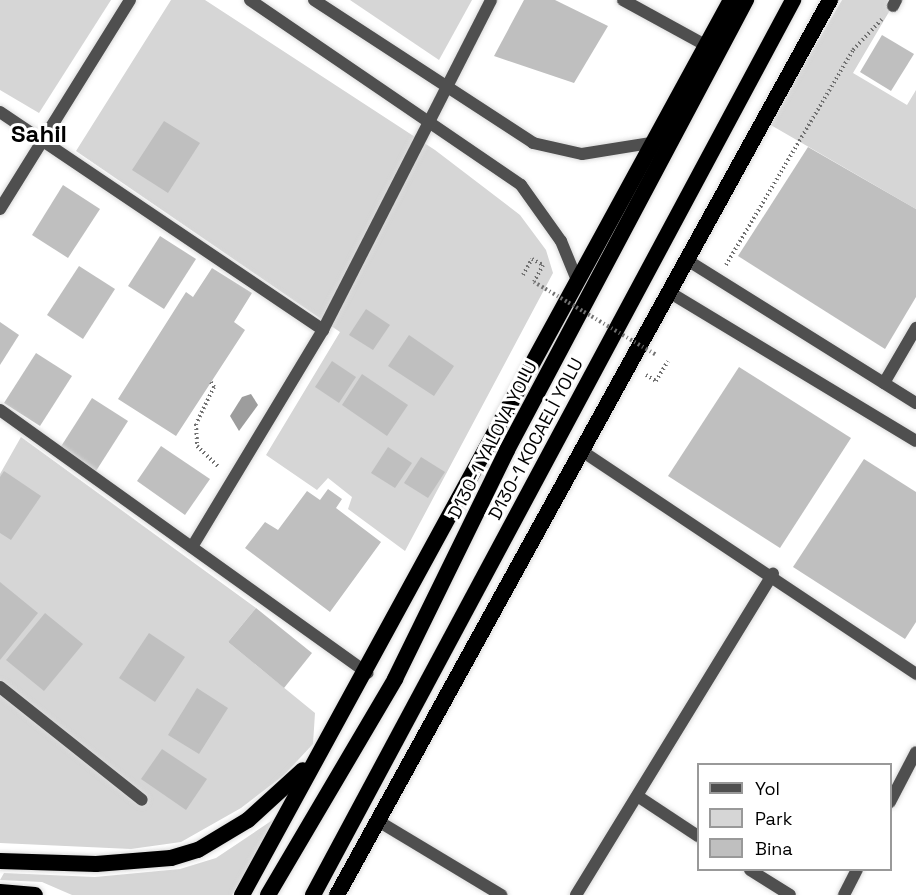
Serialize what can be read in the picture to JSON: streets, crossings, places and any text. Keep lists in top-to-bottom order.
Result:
{
  "streets": {
    "highway": ["D130-1 KOCAELİ YOLU", "D130-1 YALOVA YOLU"]
  },
  "districts": ["Sahil"],
  "legend": ["Yol", "Park", "Bina"]
}
